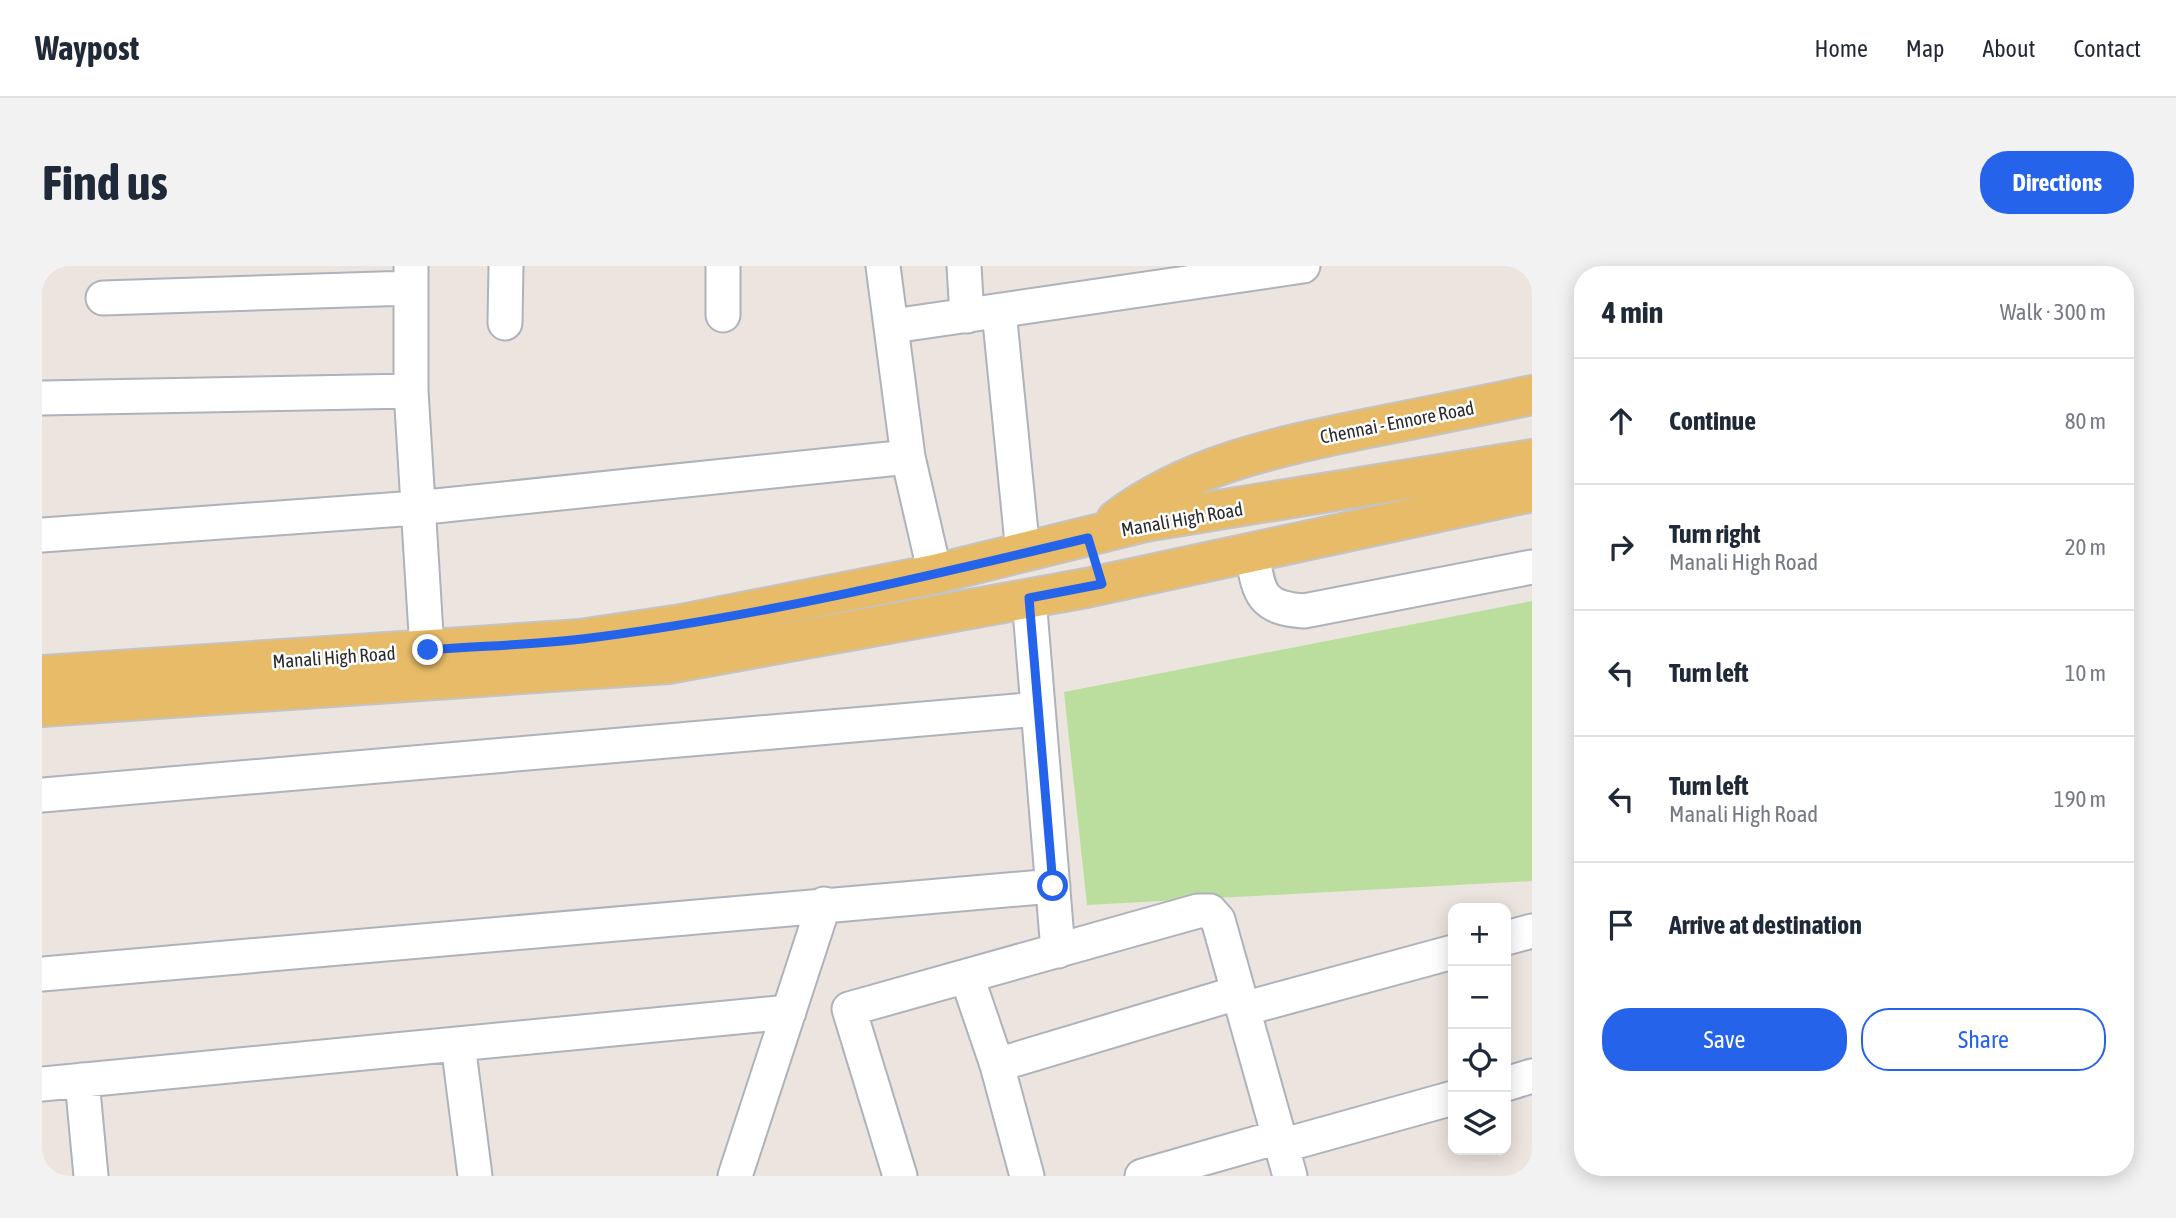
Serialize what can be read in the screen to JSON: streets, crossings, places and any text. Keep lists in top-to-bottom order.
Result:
{
  "streets": {
    "main road": ["Chennai - Ennore Road", "Manali High Road"]
  },
  "crossings": [
    ["Chennai - Ennore Road", "Manali High Road"]
  ],
  "page": {
    "header": "Waypost",
    "nav": [
      "Home",
      "Map",
      "About",
      "Contact"
    ],
    "buttons": [
      "Directions",
      ["Save", "Share"]
    ],
    "title": "Find us",
    "heading": ["4 min", "Walk · 300 m"],
    "list": [
      ["Continue", "80 m"],
      ["Turn right", "Manali High Road", "20 m"],
      ["Turn left", "10 m"],
      ["Turn left", "Manali High Road", "190 m"],
      "Arrive at destination"
    ],
    "map_buttons": ["+", "−"]
  }
}
